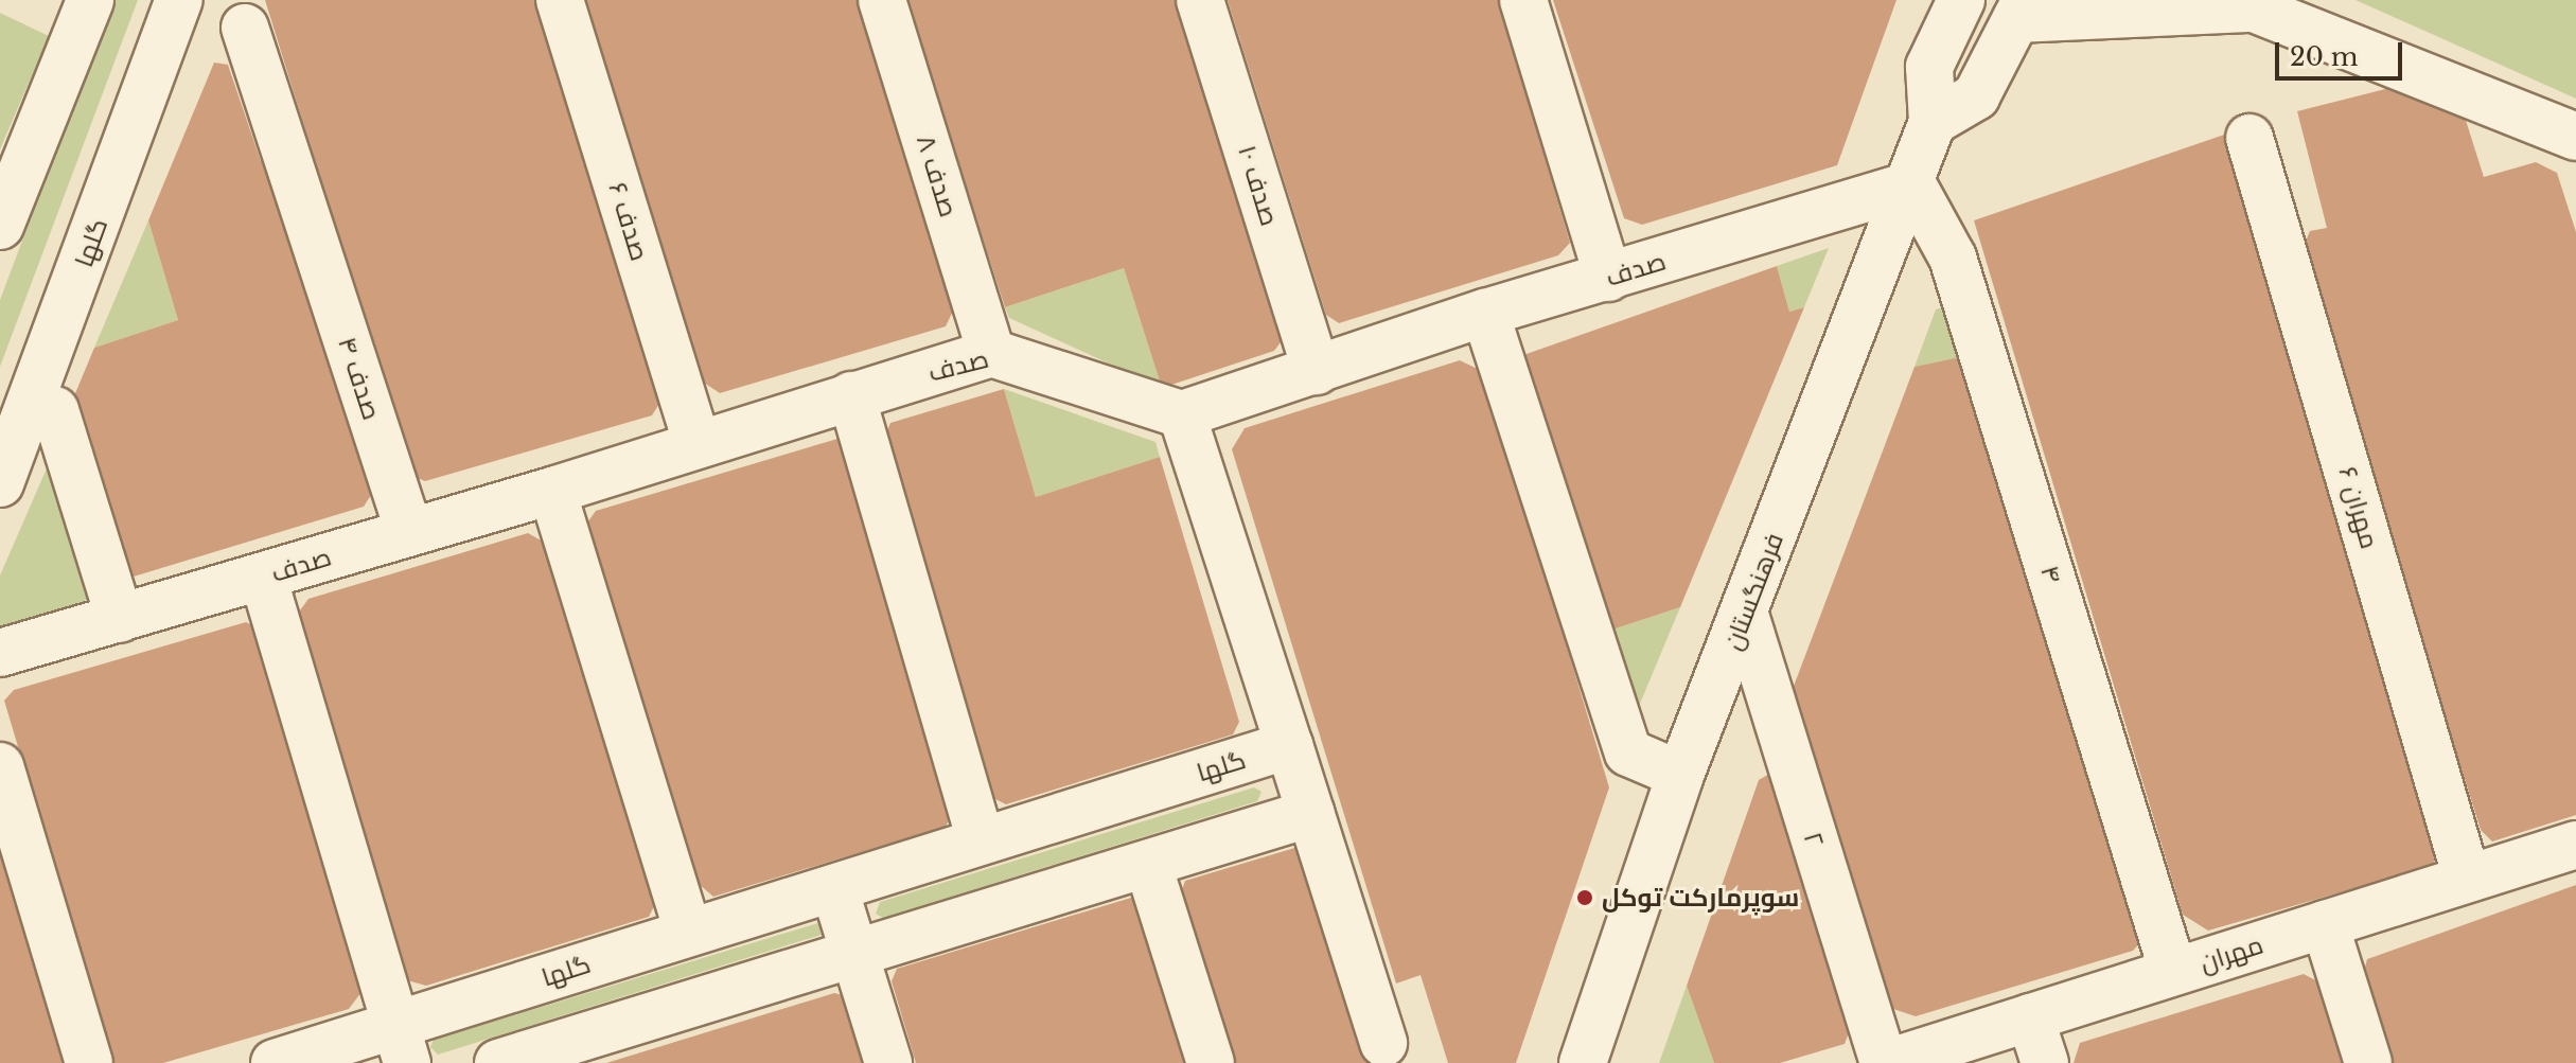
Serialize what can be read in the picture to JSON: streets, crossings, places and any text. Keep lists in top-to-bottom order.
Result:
{
  "streets": {
    "street": [
      "صدف ۸",
      "صدف ۱۰",
      "صدف ۶",
      "گلها",
      "صدف",
      "صدف ۴",
      "مهران ۶",
      "۴",
      "فرهنگستان",
      "۲",
      "مهران"
    ]
  },
  "crossings": [
    ["صدف ۸", "صدف"],
    ["صدف ۱۰", "صدف"],
    ["صدف ۶", "صدف"],
    ["صدف", "صدف ۴"],
    ["صدف", "۴"],
    ["صدف", "فرهنگستان"],
    ["مهران ۶", "مهران"],
    ["۴", "فرهنگستان"],
    ["۴", "مهران"],
    ["فرهنگستان", "۲"],
    ["۲", "مهران"]
  ],
  "places": ["سوپرمارکت توکل"],
  "scale_bar": "20 m"
}
